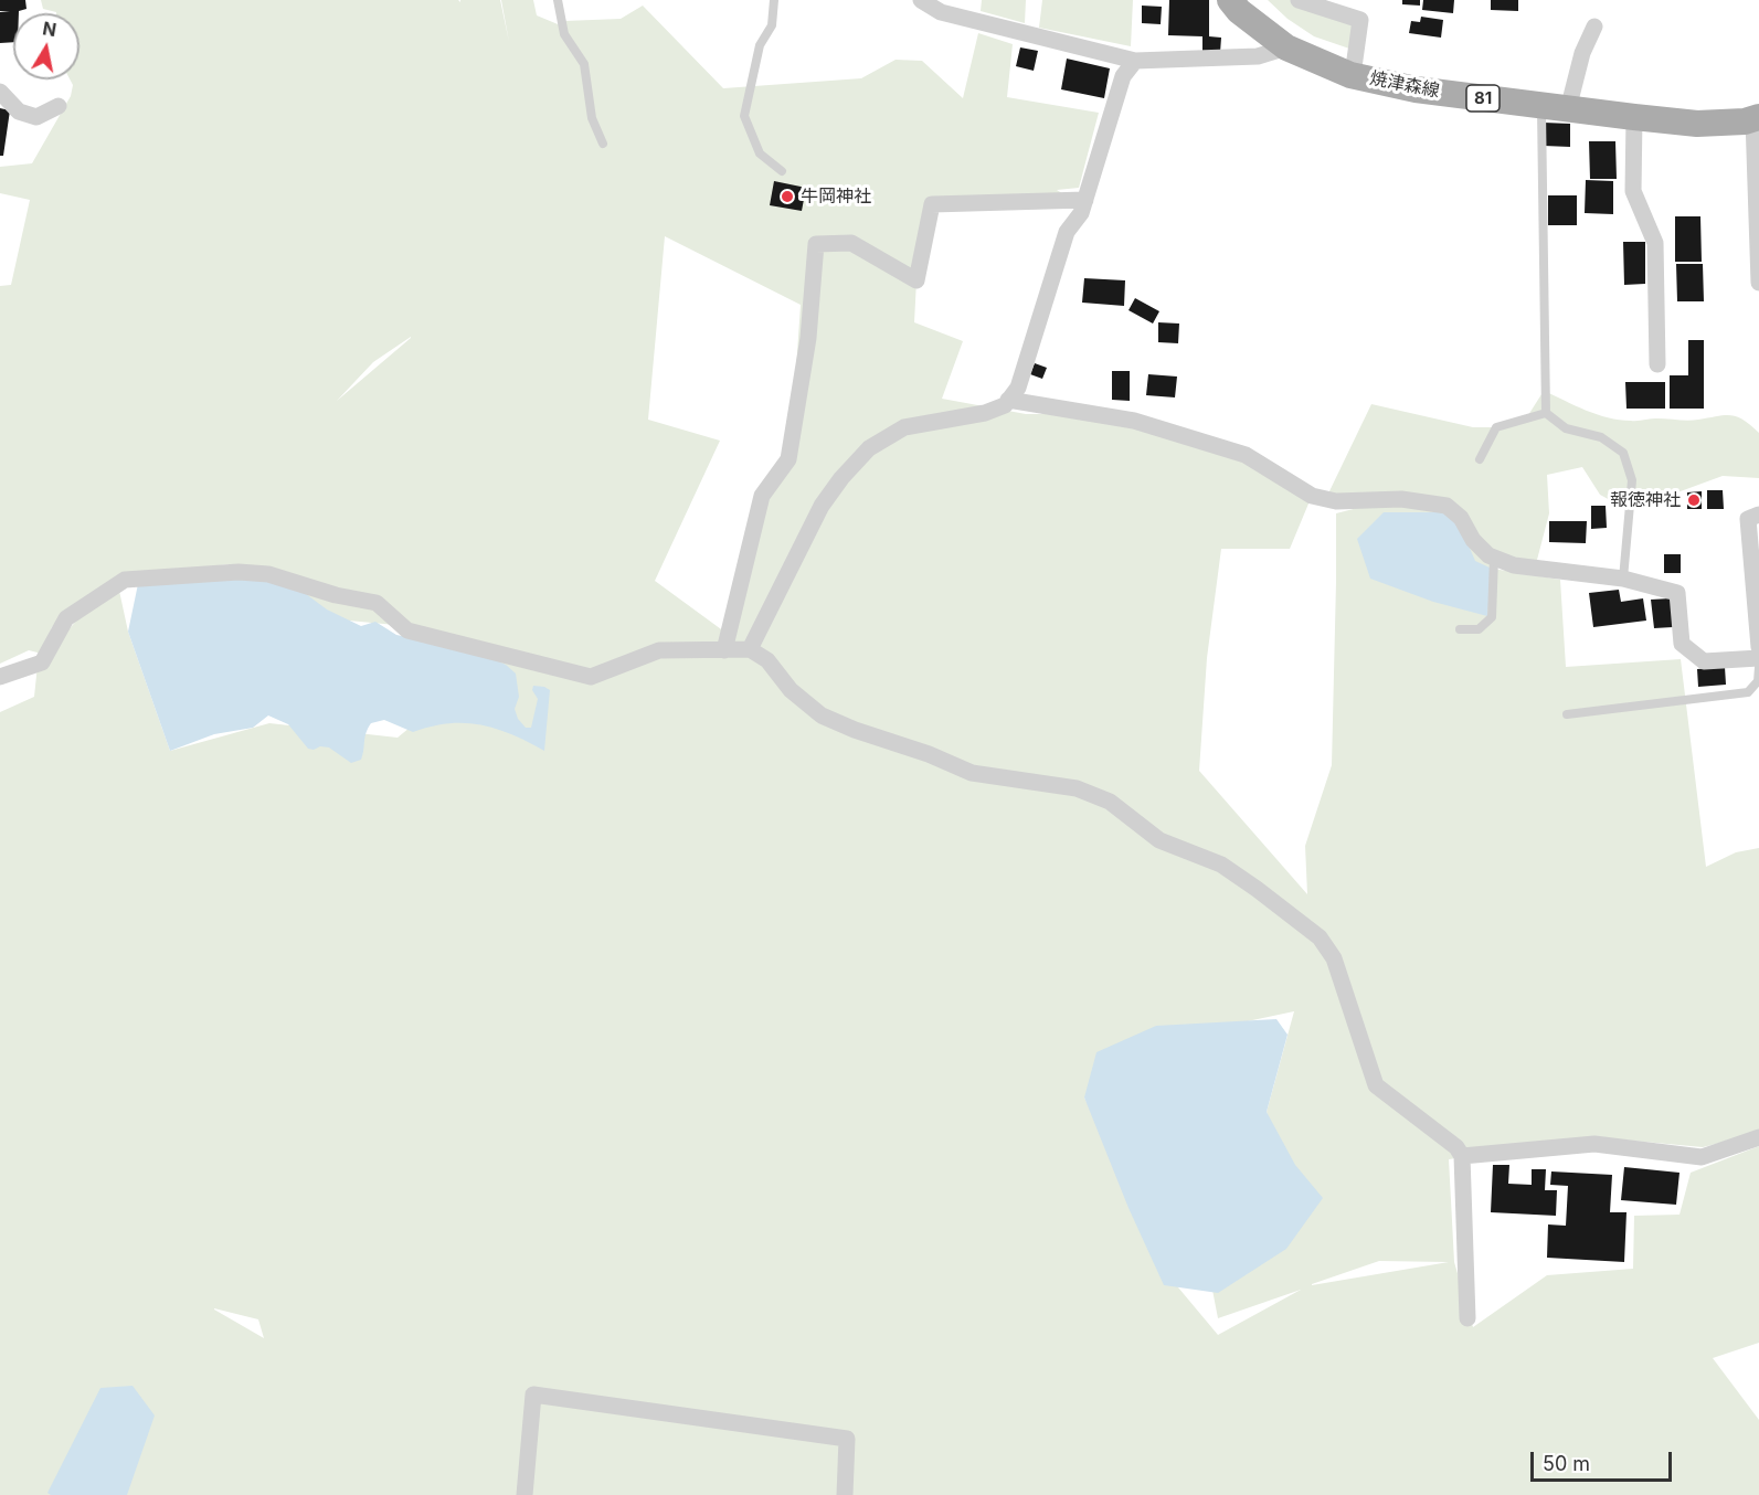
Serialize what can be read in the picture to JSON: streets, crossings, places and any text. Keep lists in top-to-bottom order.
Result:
{
  "streets": {
    "main road": ["焼津森線", "81"]
  },
  "places": ["牛岡神社", "報徳神社"],
  "scale_bar": "50 m",
  "north": "top"
}
